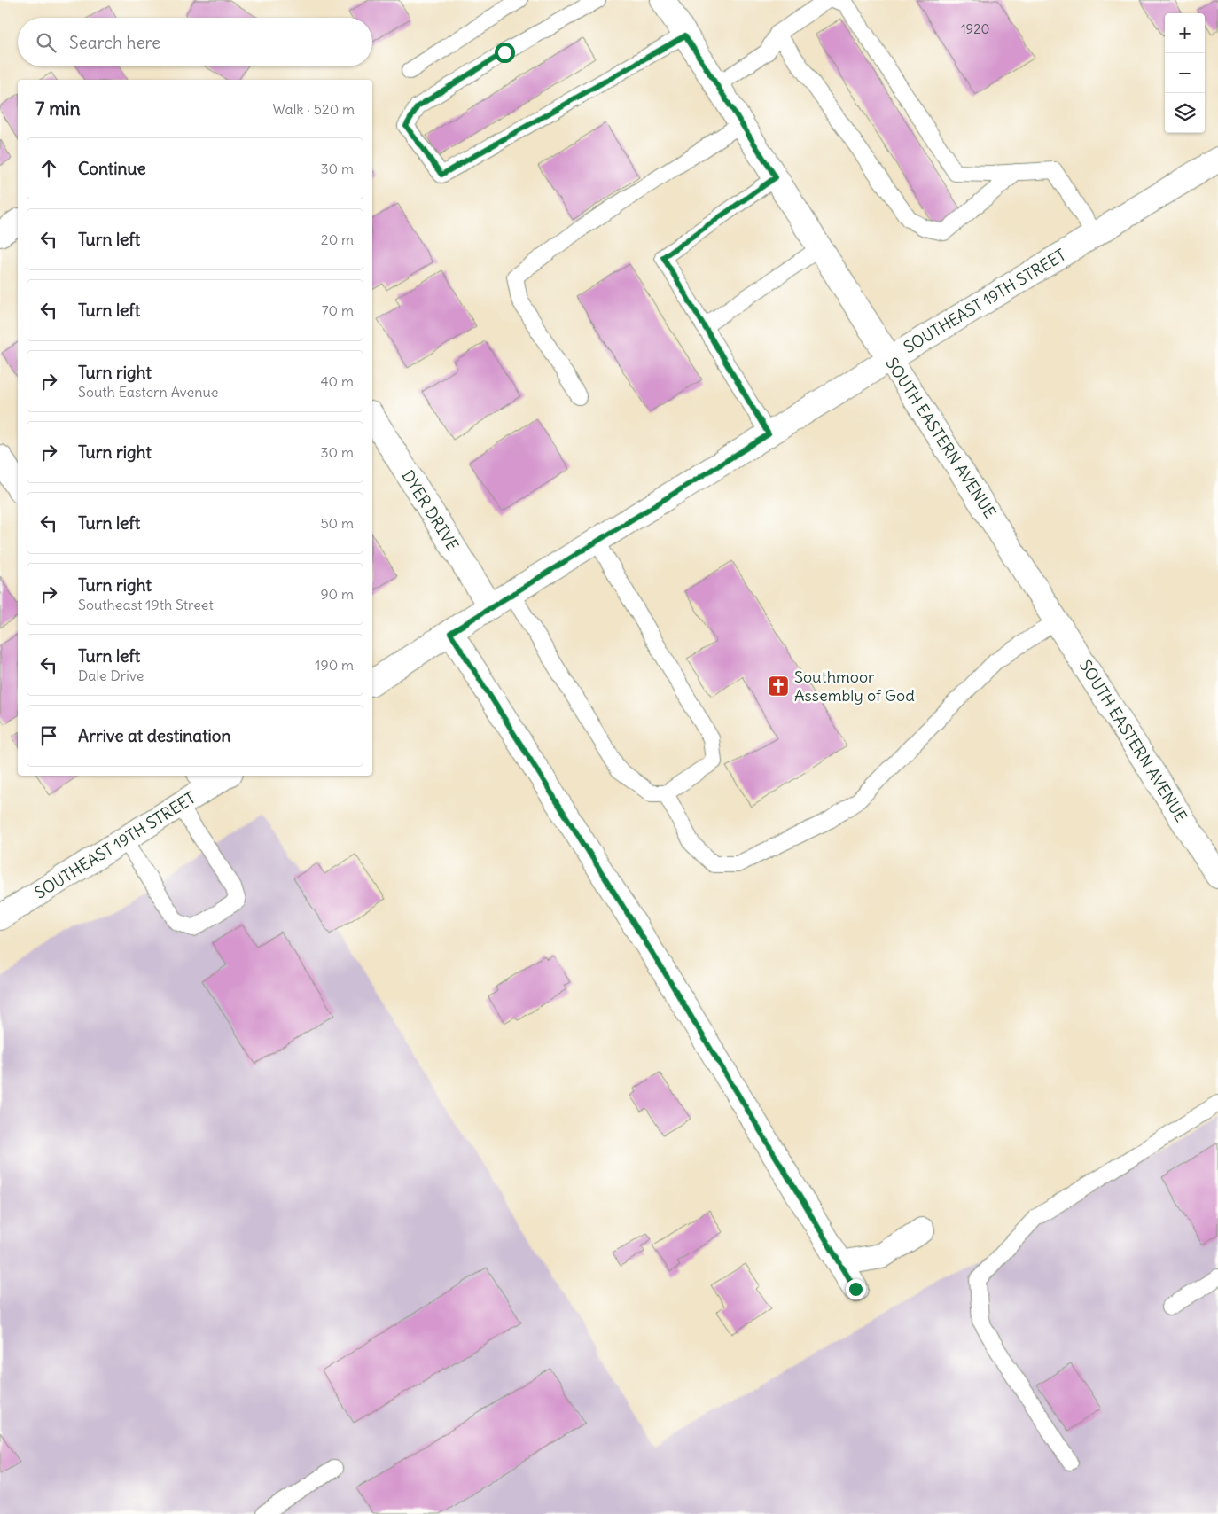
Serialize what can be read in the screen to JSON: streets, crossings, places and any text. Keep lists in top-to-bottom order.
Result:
{
  "streets": {
    "street": ["SOUTHEAST 19TH STREET", "SOUTH EASTERN AVENUE", "DYER DRIVE"]
  },
  "crossings": [
    ["SOUTHEAST 19TH STREET", "SOUTH EASTERN AVENUE"],
    ["SOUTHEAST 19TH STREET", "DYER DRIVE"]
  ],
  "places": {
    "church": ["Southmoor Assembly of God"]
  },
  "house_numbers": ["1920"],
  "page": {
    "map_buttons": ["+", "−"],
    "search": "Search here",
    "heading": ["7 min", "Walk · 520 m"],
    "list": [
      ["Continue", "30 m"],
      ["Turn left", "20 m"],
      ["Turn left", "70 m"],
      ["Turn right", "South Eastern Avenue", "40 m"],
      ["Turn right", "30 m"],
      ["Turn left", "50 m"],
      ["Turn right", "Southeast 19th Street", "90 m"],
      ["Turn left", "Dale Drive", "190 m"],
      "Arrive at destination"
    ]
  }
}
